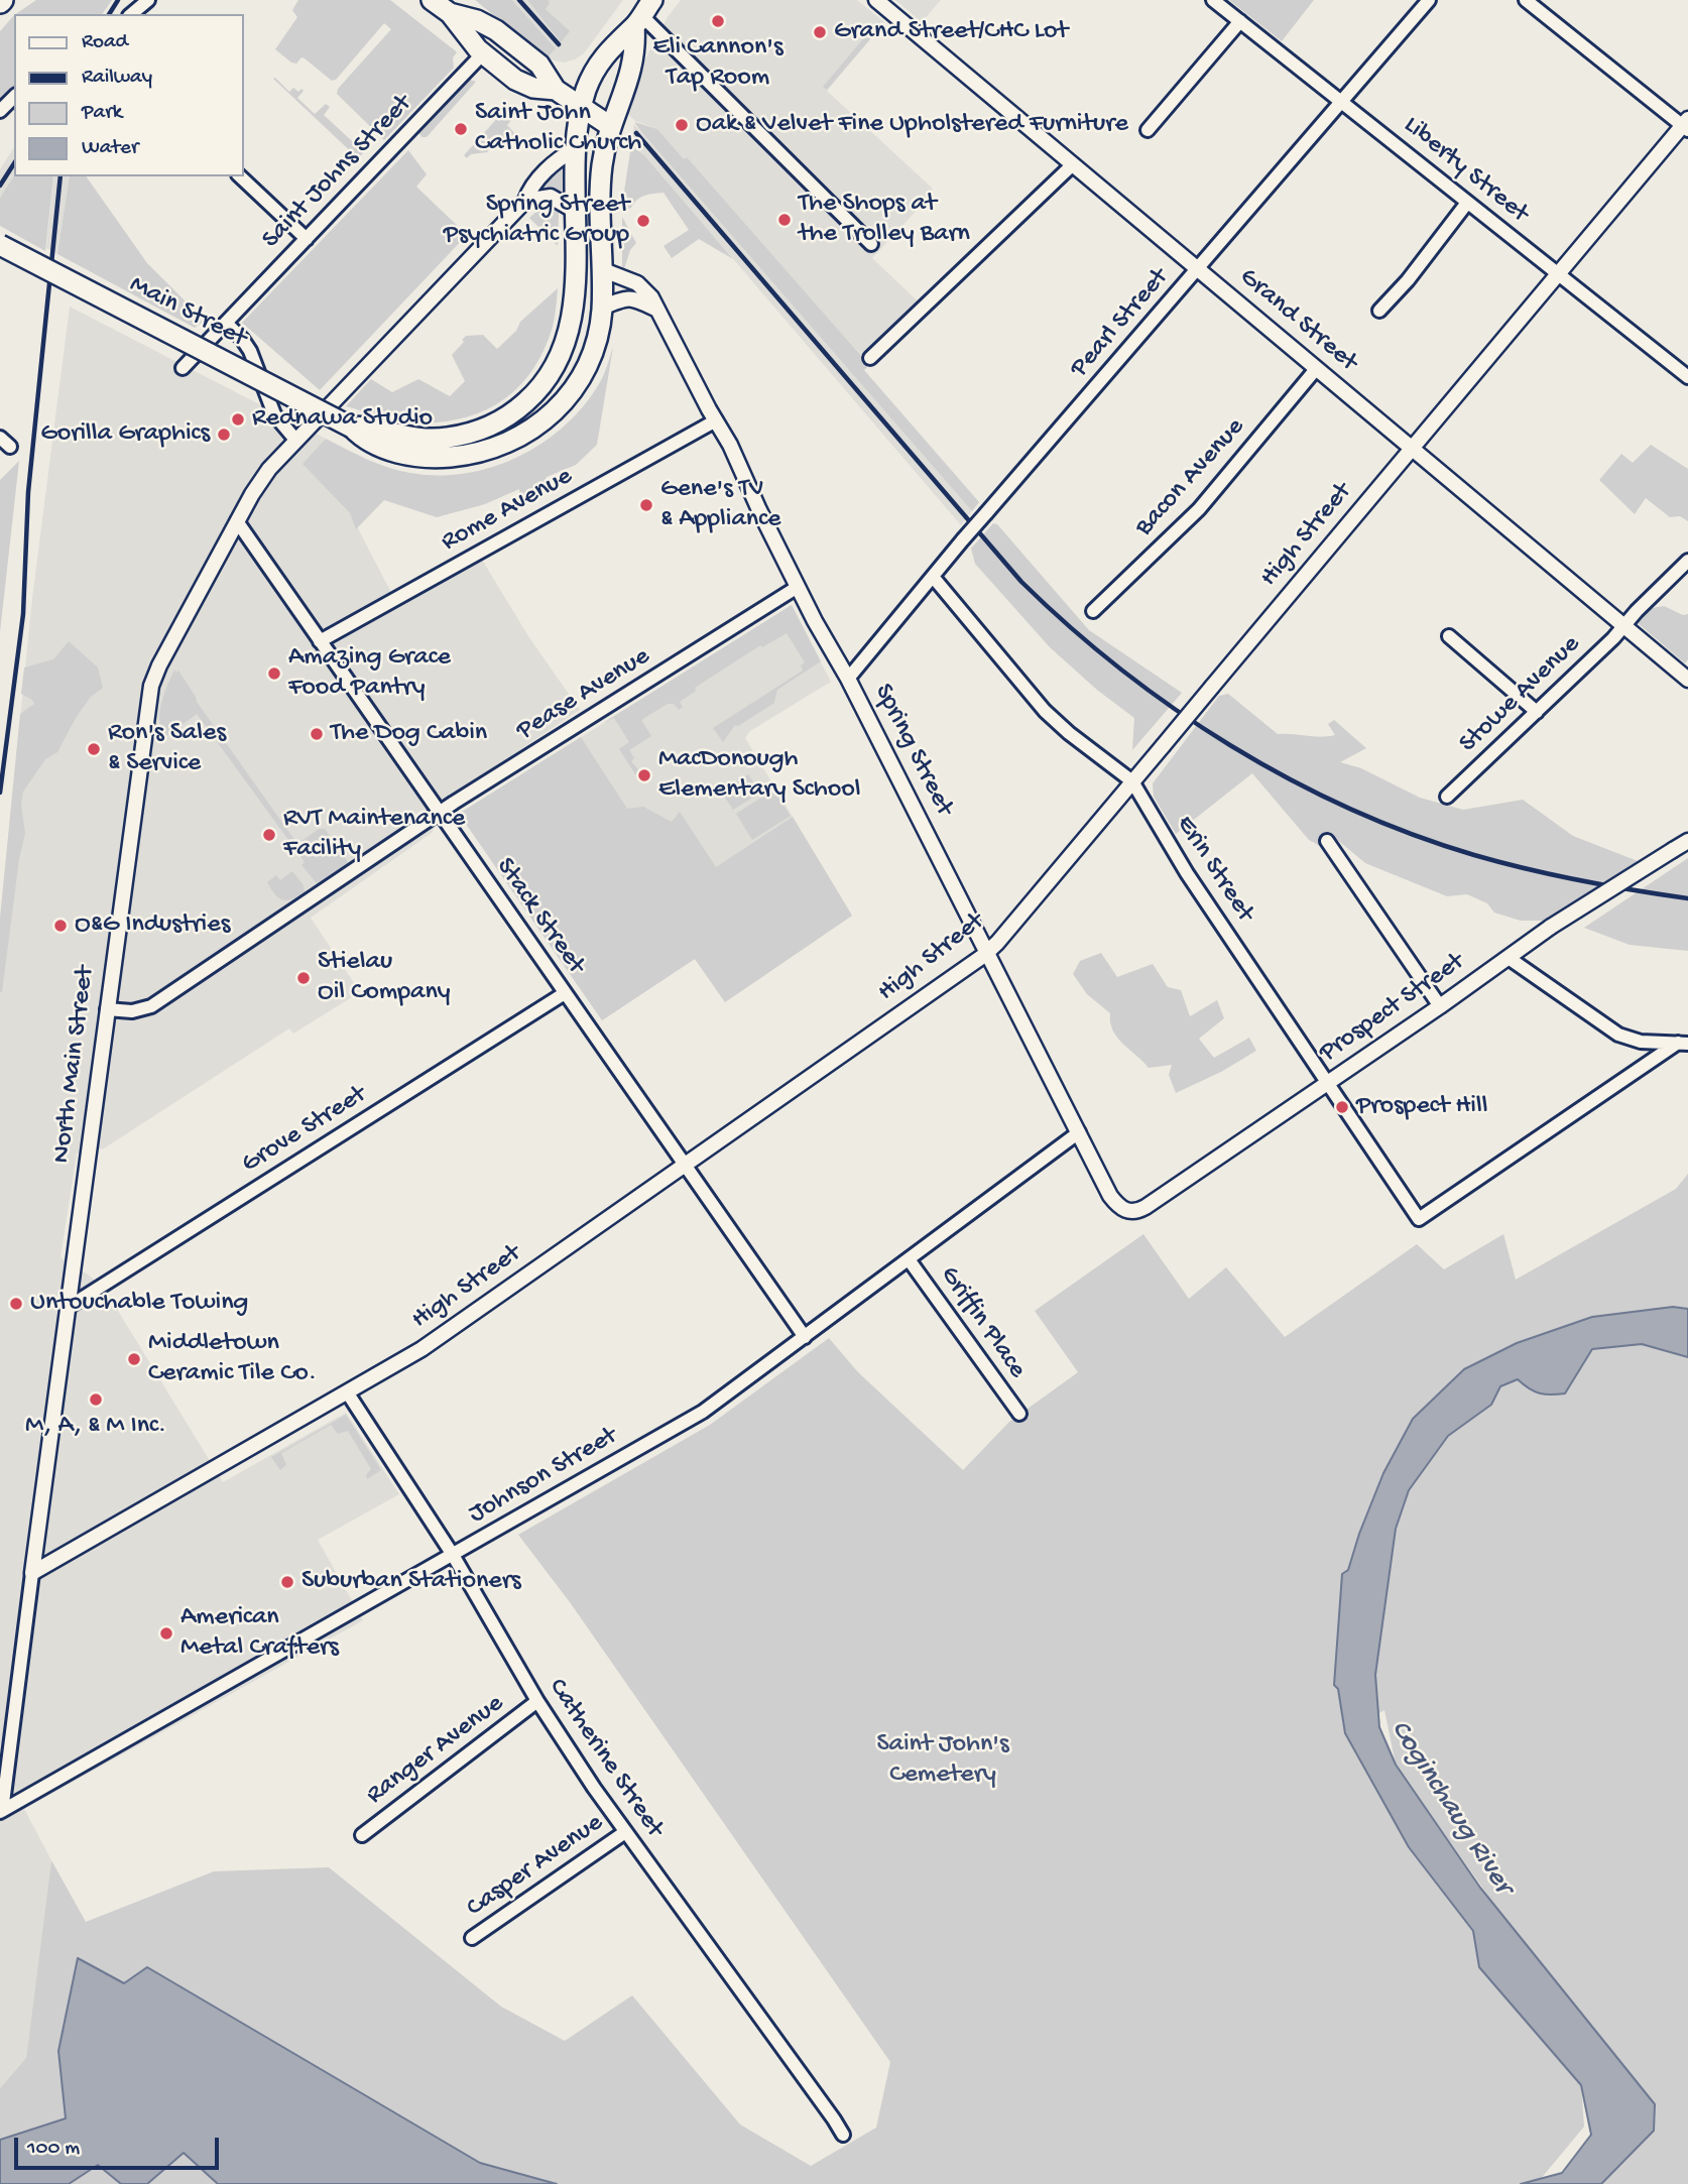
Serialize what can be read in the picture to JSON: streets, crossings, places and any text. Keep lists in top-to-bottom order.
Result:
{
  "streets": {
    "highway": ["Main Street"],
    "street": [
      "Liberty Street",
      "Saint Johns Street",
      "Grand Street",
      "Pearl Street",
      "Bacon Avenue",
      "Rome Avenue",
      "High Street",
      "Pease Avenue",
      "Stowe Avenue",
      "Spring Street",
      "Erin Street",
      "Stack Street",
      "Prospect Street",
      "North Main Street",
      "Grove Street",
      "Griffin Place",
      "Johnson Street",
      "Ranger Avenue",
      "Catherine Street",
      "Casper Avenue"
    ]
  },
  "crossings": [
    ["Liberty Street", "Pearl Street"],
    ["Liberty Street", "High Street"],
    ["Main Street", "Spring Street"],
    ["Main Street", "North Main Street"],
    ["Grand Street", "Pearl Street"],
    ["Grand Street", "Bacon Avenue"],
    ["Grand Street", "High Street"],
    ["Grand Street", "Stowe Avenue"],
    ["Pearl Street", "Spring Street"],
    ["Pearl Street", "Erin Street"],
    ["Rome Avenue", "Spring Street"],
    ["Rome Avenue", "Stack Street"],
    ["High Street", "Spring Street"],
    ["High Street", "Erin Street"],
    ["High Street", "Stack Street"],
    ["High Street", "North Main Street"],
    ["High Street", "Catherine Street"],
    ["Pease Avenue", "Spring Street"],
    ["Pease Avenue", "Stack Street"],
    ["Pease Avenue", "North Main Street"],
    ["Spring Street", "Prospect Street"],
    ["Spring Street", "Johnson Street"],
    ["Erin Street", "Prospect Street"],
    ["Stack Street", "North Main Street"],
    ["Stack Street", "Grove Street"],
    ["Stack Street", "Johnson Street"],
    ["North Main Street", "Grove Street"],
    ["North Main Street", "Johnson Street"],
    ["Griffin Place", "Johnson Street"],
    ["Johnson Street", "Catherine Street"],
    ["Ranger Avenue", "Catherine Street"],
    ["Catherine Street", "Casper Avenue"]
  ],
  "water": ["Coginchaug River"],
  "parks": ["Saint John's Cemetery"],
  "places": [
    "Eli Cannon's Tap Room",
    "Grand Street/CHC Lot",
    "Oak & Velvet Fine Upholstered Furniture",
    "Saint John Catholic Church",
    "The Shops at the Trolley Barn",
    "Spring Street Psychiatric Group",
    "Rednawa Studio",
    "Gorilla Graphics",
    "Gene's TV & Appliance",
    "Amazing Grace Food Pantry",
    "The Dog Cabin",
    "Ron's Sales & Service",
    "MacDonough Elementary School",
    "RVT Maintenance Facility",
    "O&G Industries",
    "Stielau Oil Company",
    "Prospect Hill",
    "Untouchable Towing",
    "Middletown Ceramic Tile Co.",
    "M, A, & M Inc.",
    "Suburban Stationers",
    "American Metal Crafters"
  ],
  "legend": [
    "Road",
    "Railway",
    "Park",
    "Water"
  ],
  "scale_bar": "100 m"
}
